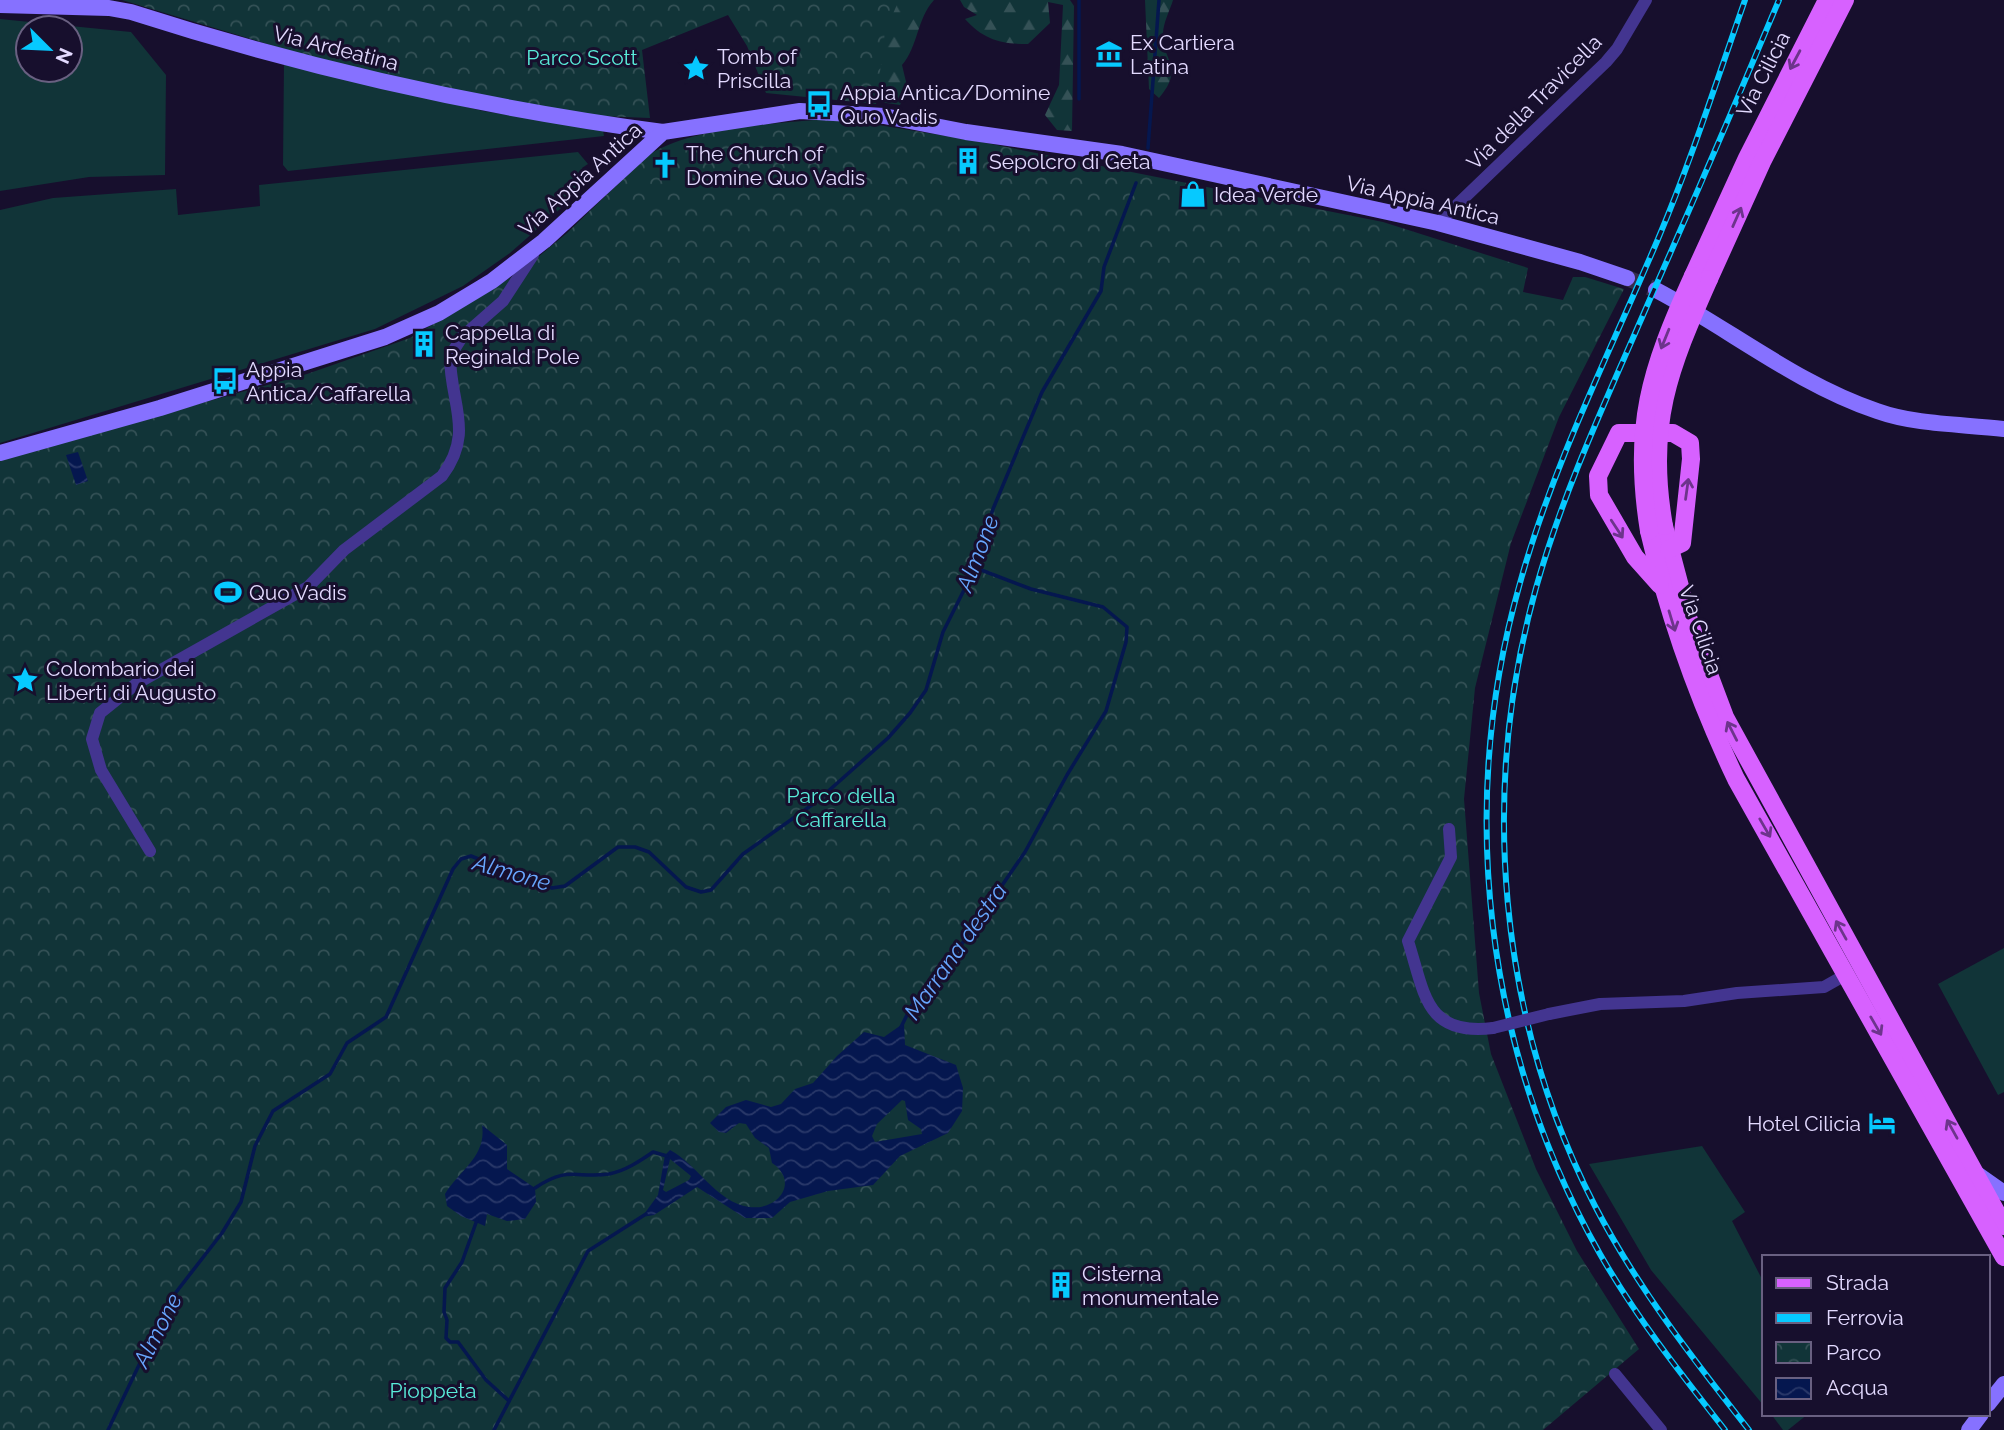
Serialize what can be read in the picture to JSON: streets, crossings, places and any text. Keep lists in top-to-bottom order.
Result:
{
  "streets": {
    "main road": ["Via Cilicia"],
    "street": ["Via Ardeatina", "Via della Travicella", "Via Appia Antica"]
  },
  "crossings": [
    ["Via Ardeatina", "Via Appia Antica"],
    ["Via della Travicella", "Via Appia Antica"]
  ],
  "water": ["Almone", "Marrana destra"],
  "parks": ["Parco Scott", "Parco della Caffarella", "Pioppeta"],
  "places": {
    "museum": ["Ex Cartiera Latina"],
    "place": ["Tomb of Priscilla", "Colombario dei Liberti di Augusto"],
    "bus stop": ["Appia Antica/Domine Quo Vadis", "Appia Antica/Caffarella"],
    "building": ["Sepolcro di Geta", "Cappella di Reginald Pole", "Cisterna monumentale"],
    "church": ["The Church of Domine Quo Vadis"],
    "shop": ["Idea Verde"],
    "sports": ["Quo Vadis"],
    "hotel": ["Hotel Cilicia"]
  },
  "legend": [
    "Strada",
    "Ferrovia",
    "Parco",
    "Acqua"
  ],
  "north": "bottom right"
}
